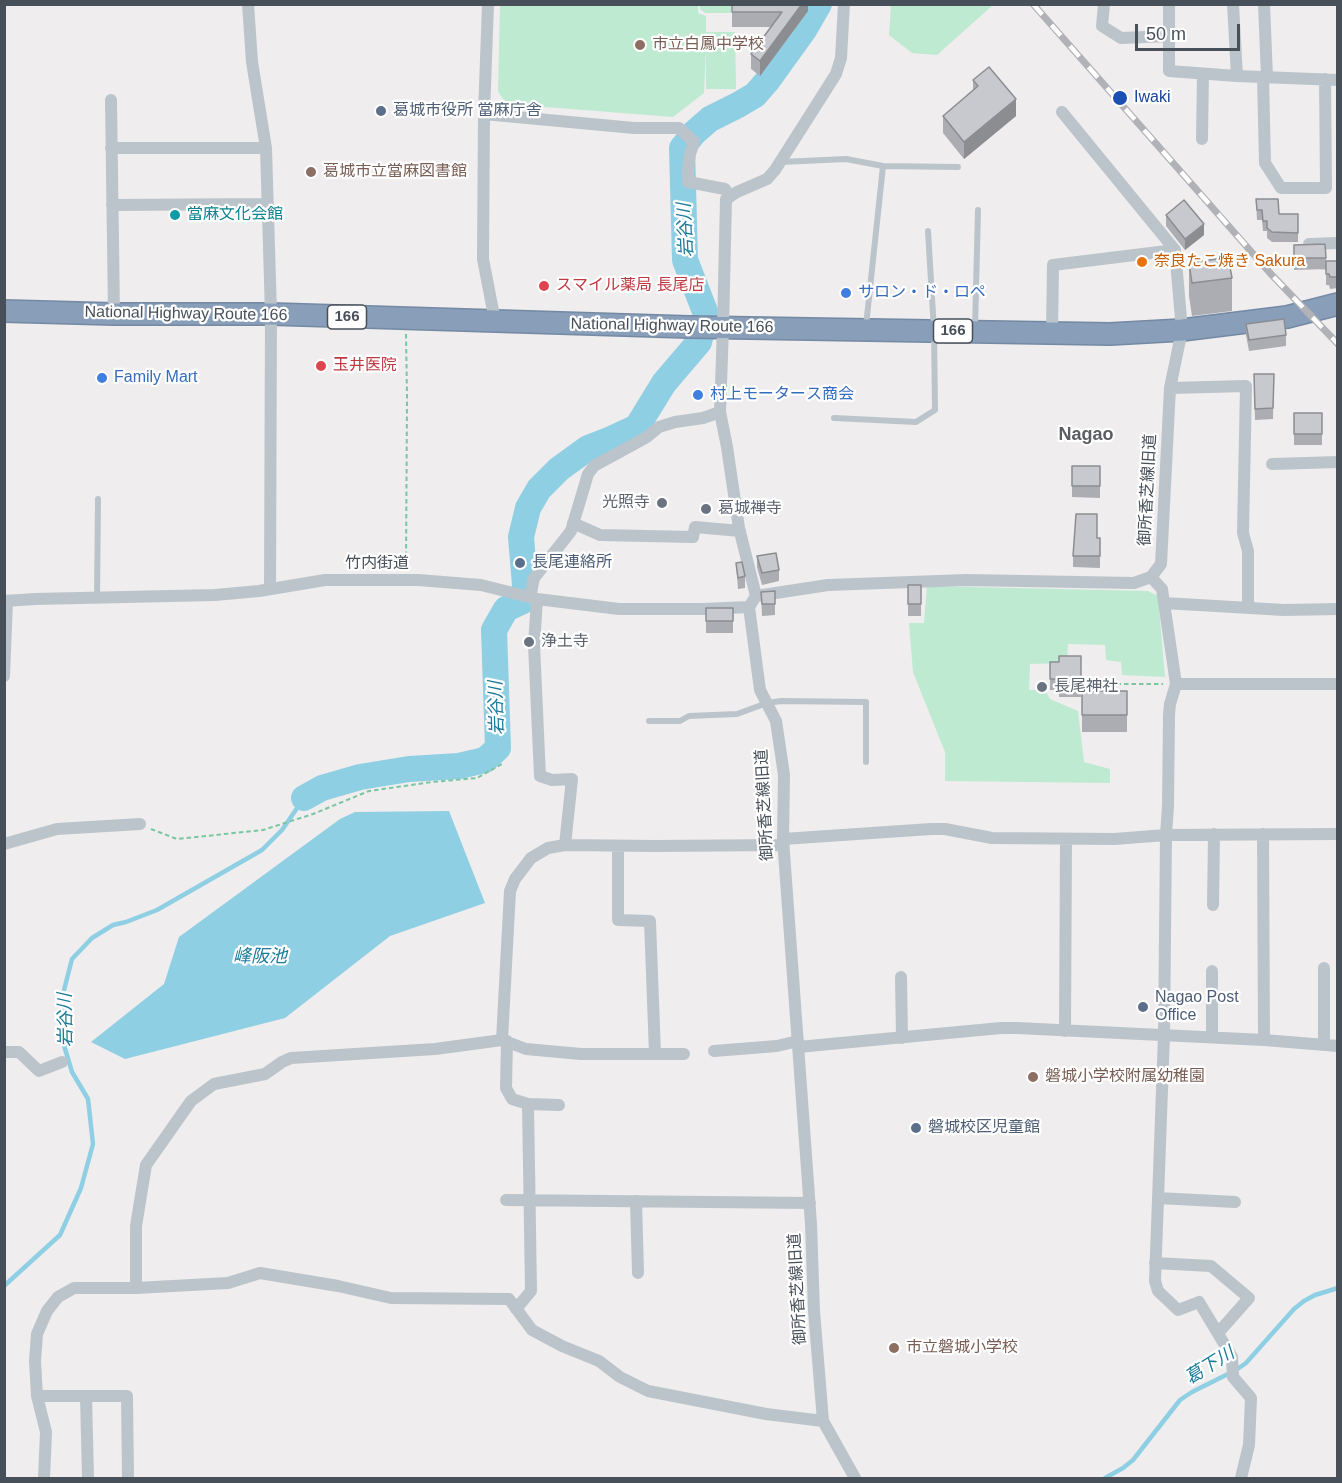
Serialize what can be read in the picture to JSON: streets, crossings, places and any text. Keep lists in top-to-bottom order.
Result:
{
  "streets": {
    "highway": ["National Highway Route 166", "166"],
    "street": ["御所香芝線旧道", "竹内街道"]
  },
  "crossings": [
    ["National Highway Route 166", "御所香芝線旧道"],
    ["御所香芝線旧道", "竹内街道"]
  ],
  "districts": ["Nagao"],
  "water": ["岩谷川", "峰阪池", "葛下川"],
  "places": [
    "市立白鳳中学校",
    "Iwaki",
    "葛城市役所 當麻庁舎",
    "葛城市立當麻図書館",
    "當麻文化会館",
    "奈良たこ焼き Sakura",
    "スマイル薬局 長尾店",
    "サロン・ド・ロペ",
    "玉井医院",
    "Family Mart",
    "村上モータース商会",
    "光照寺",
    "葛城禅寺",
    "長尾連絡所",
    "浄土寺",
    "長尾神社",
    "Nagao Post Office",
    "磐城小学校附属幼稚園",
    "磐城校区児童館",
    "市立磐城小学校"
  ],
  "scale_bar": "50 m"
}
